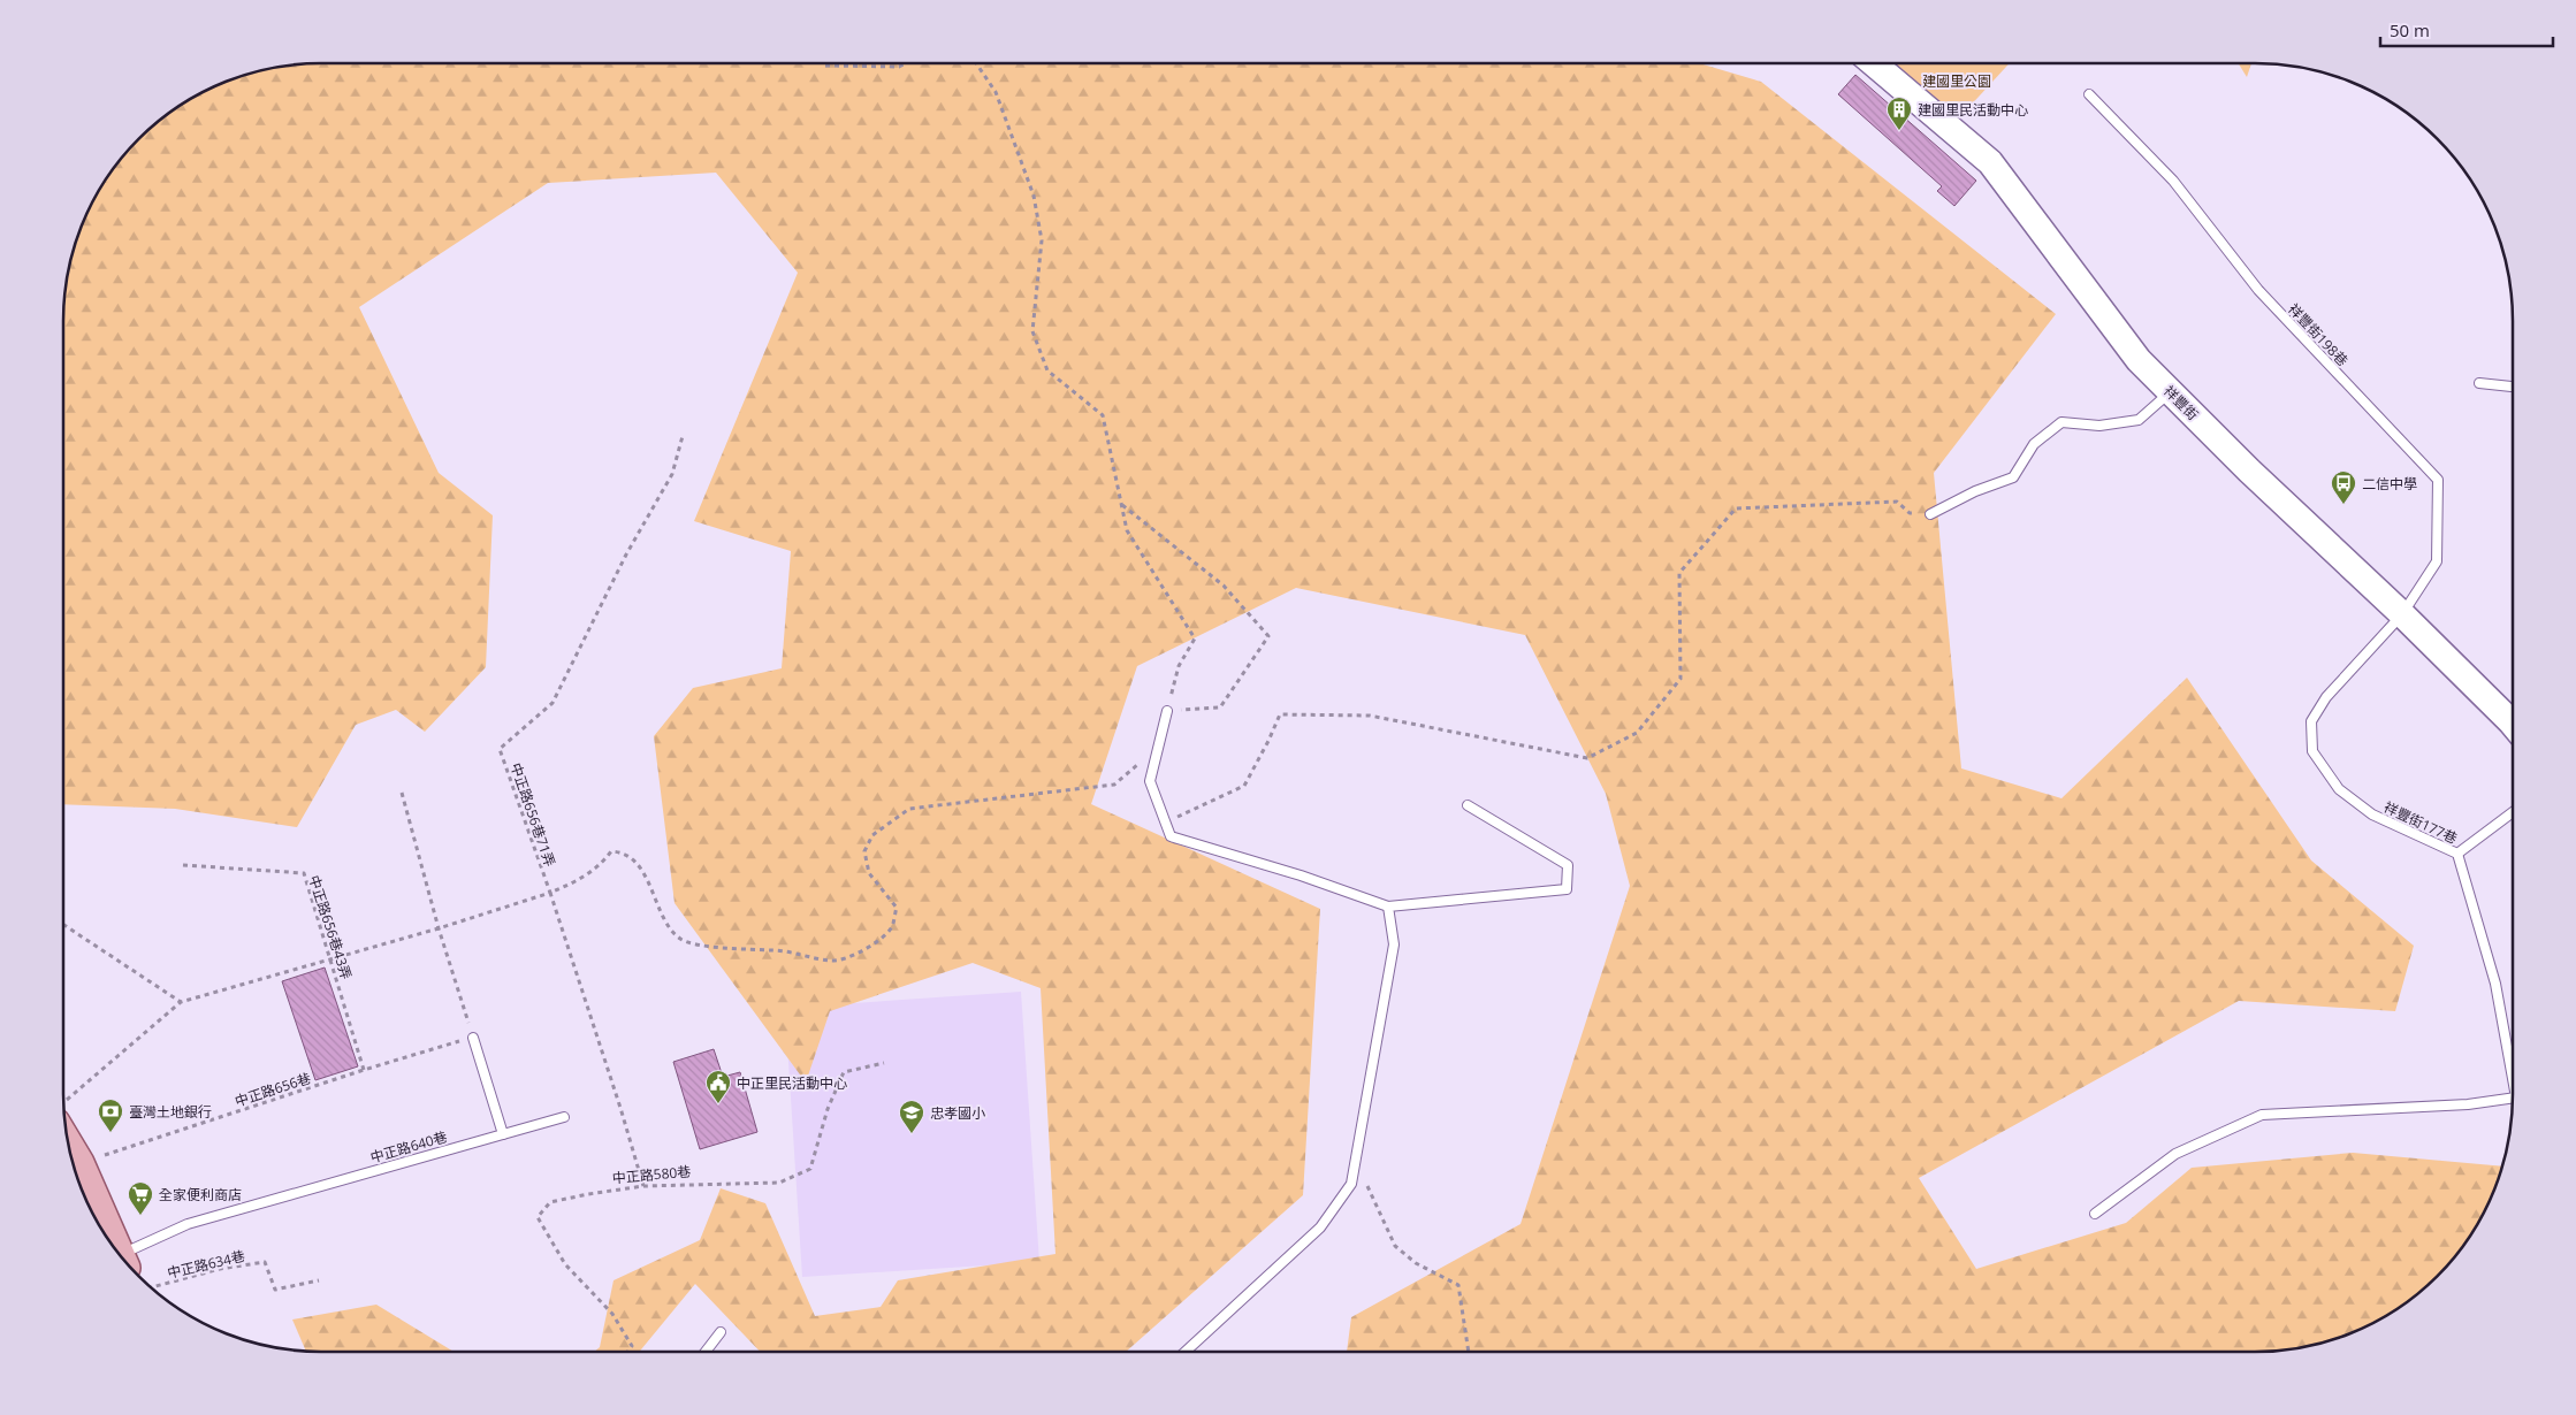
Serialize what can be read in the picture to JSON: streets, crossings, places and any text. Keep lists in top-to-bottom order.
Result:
{
  "streets": {
    "street": ["祥豐街"],
    "lane": ["祥豐街198巷", "祥豐街177巷", "中正路640巷"],
    "path": [
      "中正路656巷71弄",
      "中正路656巷43弄",
      "中正路656巷",
      "中正路580巷",
      "中正路634巷"
    ]
  },
  "crossings": [
    ["祥豐街198巷", "祥豐街"],
    ["祥豐街198巷", "祥豐街177巷"],
    ["祥豐街", "祥豐街177巷"],
    ["中正路656巷43弄", "中正路656巷"]
  ],
  "parks": ["建國里公園"],
  "places": {
    "building": ["建國里民活動中心"],
    "bus stop": ["二信中學"],
    "public building": ["中正里民活動中心"],
    "bank": ["臺灣土地銀行"],
    "school or university": ["忠孝國小"],
    "supermarket": ["全家便利商店"]
  },
  "scale_bar": "50 m"
}
